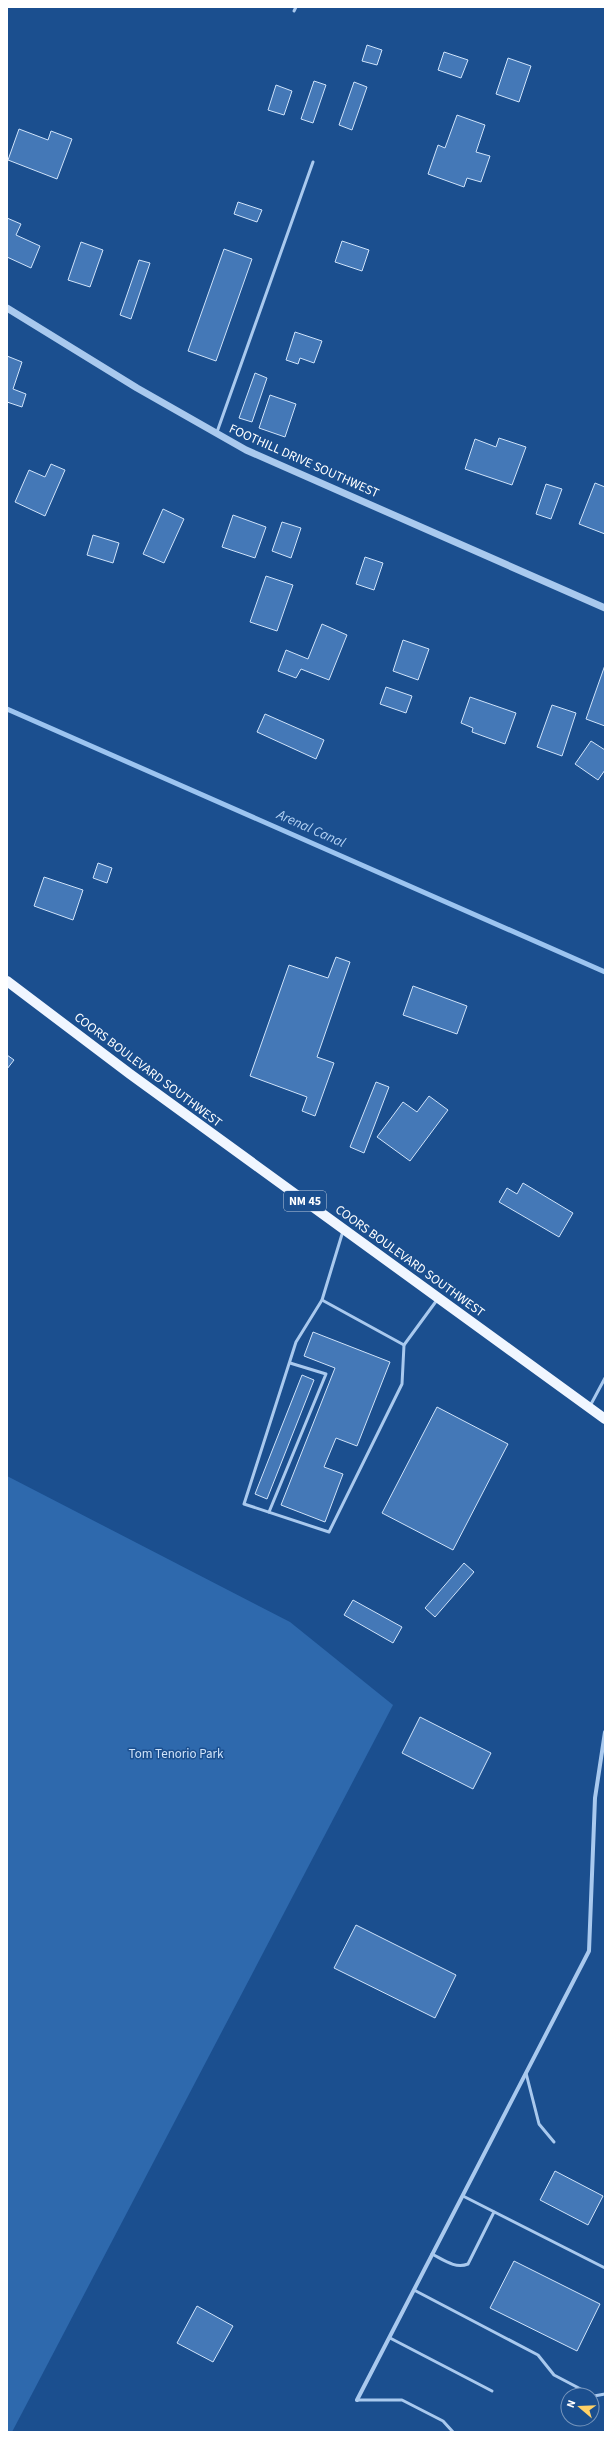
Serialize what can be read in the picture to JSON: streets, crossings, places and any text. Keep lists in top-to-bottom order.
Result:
{
  "streets": {
    "main road": ["COORS BOULEVARD SOUTHWEST", "NM 45"],
    "street": ["FOOTHILL DRIVE SOUTHWEST"]
  },
  "water": ["Arenal Canal"],
  "parks": ["Tom Tenorio Park"],
  "north": "left"
}
